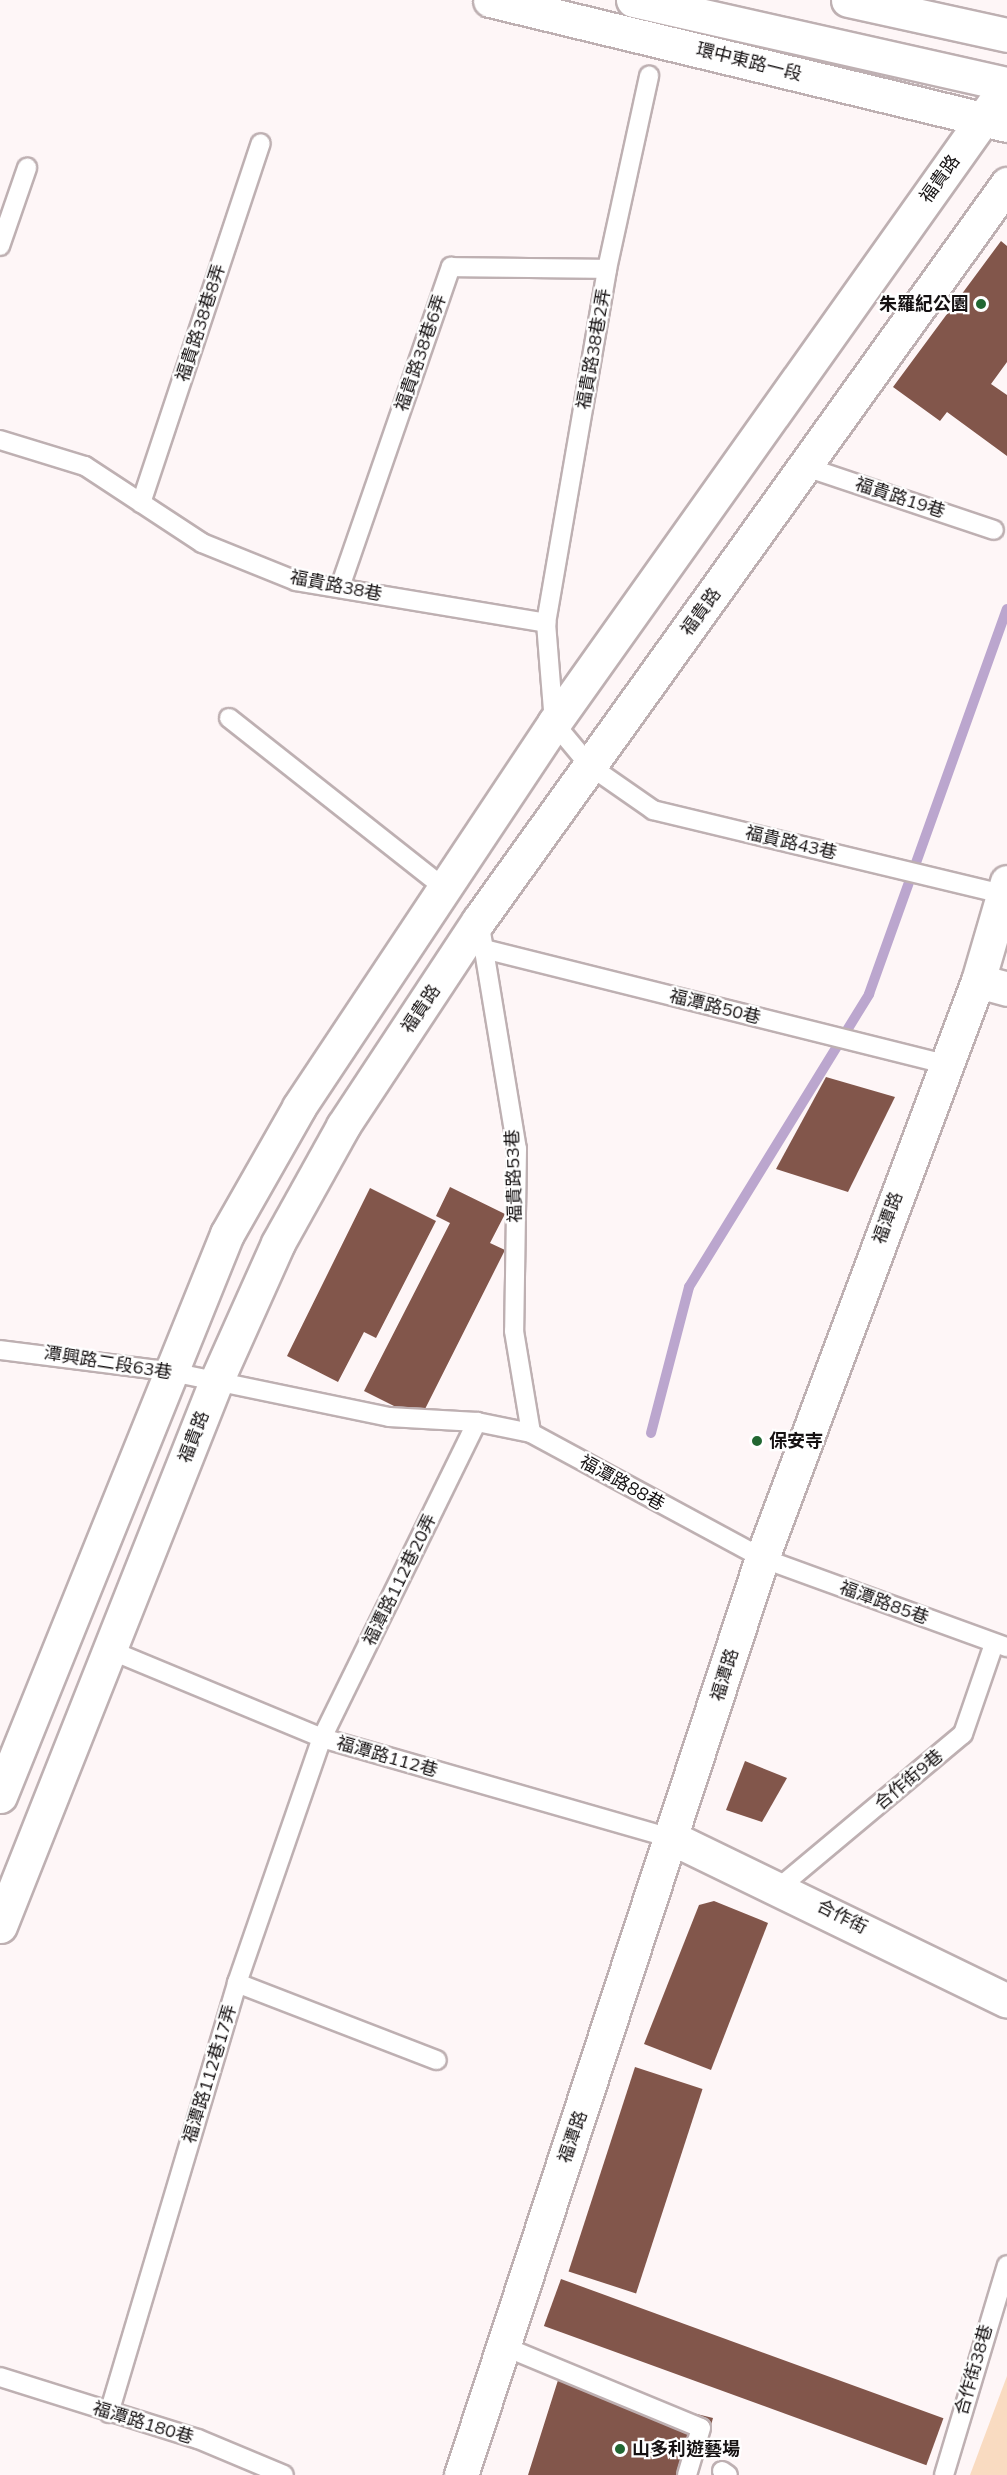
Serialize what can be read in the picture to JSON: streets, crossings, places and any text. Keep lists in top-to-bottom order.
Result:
{
  "streets": {
    "main road": [
      "環中東路一段",
      "福貴路",
      "福潭路",
      "合作街"
    ],
    "lane": [
      "福貴路38巷8弄",
      "福貴路38巷2弄",
      "福貴路38巷6弄",
      "福貴路19巷",
      "福貴路38巷",
      "福貴路43巷",
      "福潭路50巷",
      "福貴路53巷",
      "潭興路二段63巷",
      "福潭路88巷",
      "福潭路112巷20弄",
      "福潭路85巷",
      "福潭路112巷",
      "合作街9巷",
      "福潭路112巷17弄",
      "合作街38巷",
      "福潭路180巷"
    ]
  },
  "crossings": [
    ["環中東路一段", "福貴路"],
    ["福貴路", "福貴路19巷"],
    ["福貴路", "福貴路43巷"],
    ["福貴路", "福潭路50巷"],
    ["福貴路", "福貴路53巷"],
    ["福貴路", "潭興路二段63巷"],
    ["福貴路", "福潭路112巷"],
    ["福貴路38巷8弄", "福貴路38巷"],
    ["福貴路38巷2弄", "福貴路38巷6弄"],
    ["福貴路38巷2弄", "福貴路38巷"],
    ["福貴路38巷6弄", "福貴路38巷"],
    ["福貴路43巷", "福潭路"],
    ["福潭路50巷", "福貴路53巷"],
    ["福潭路50巷", "福潭路"],
    ["福貴路53巷", "福潭路88巷"],
    ["福潭路", "福潭路88巷"],
    ["福潭路", "福潭路85巷"],
    ["福潭路", "福潭路112巷"],
    ["福潭路", "合作街"],
    ["潭興路二段63巷", "福潭路88巷"],
    ["潭興路二段63巷", "福潭路112巷20弄"],
    ["福潭路88巷", "福潭路112巷20弄"],
    ["福潭路88巷", "福潭路85巷"],
    ["福潭路112巷20弄", "福潭路112巷"],
    ["福潭路112巷20弄", "福潭路112巷17弄"],
    ["福潭路85巷", "合作街9巷"],
    ["福潭路112巷", "合作街"],
    ["福潭路112巷", "福潭路112巷17弄"],
    ["合作街9巷", "合作街"],
    ["福潭路112巷17弄", "福潭路180巷"]
  ],
  "places": ["朱羅紀公園", "保安寺", "山多利遊藝場"]
}
